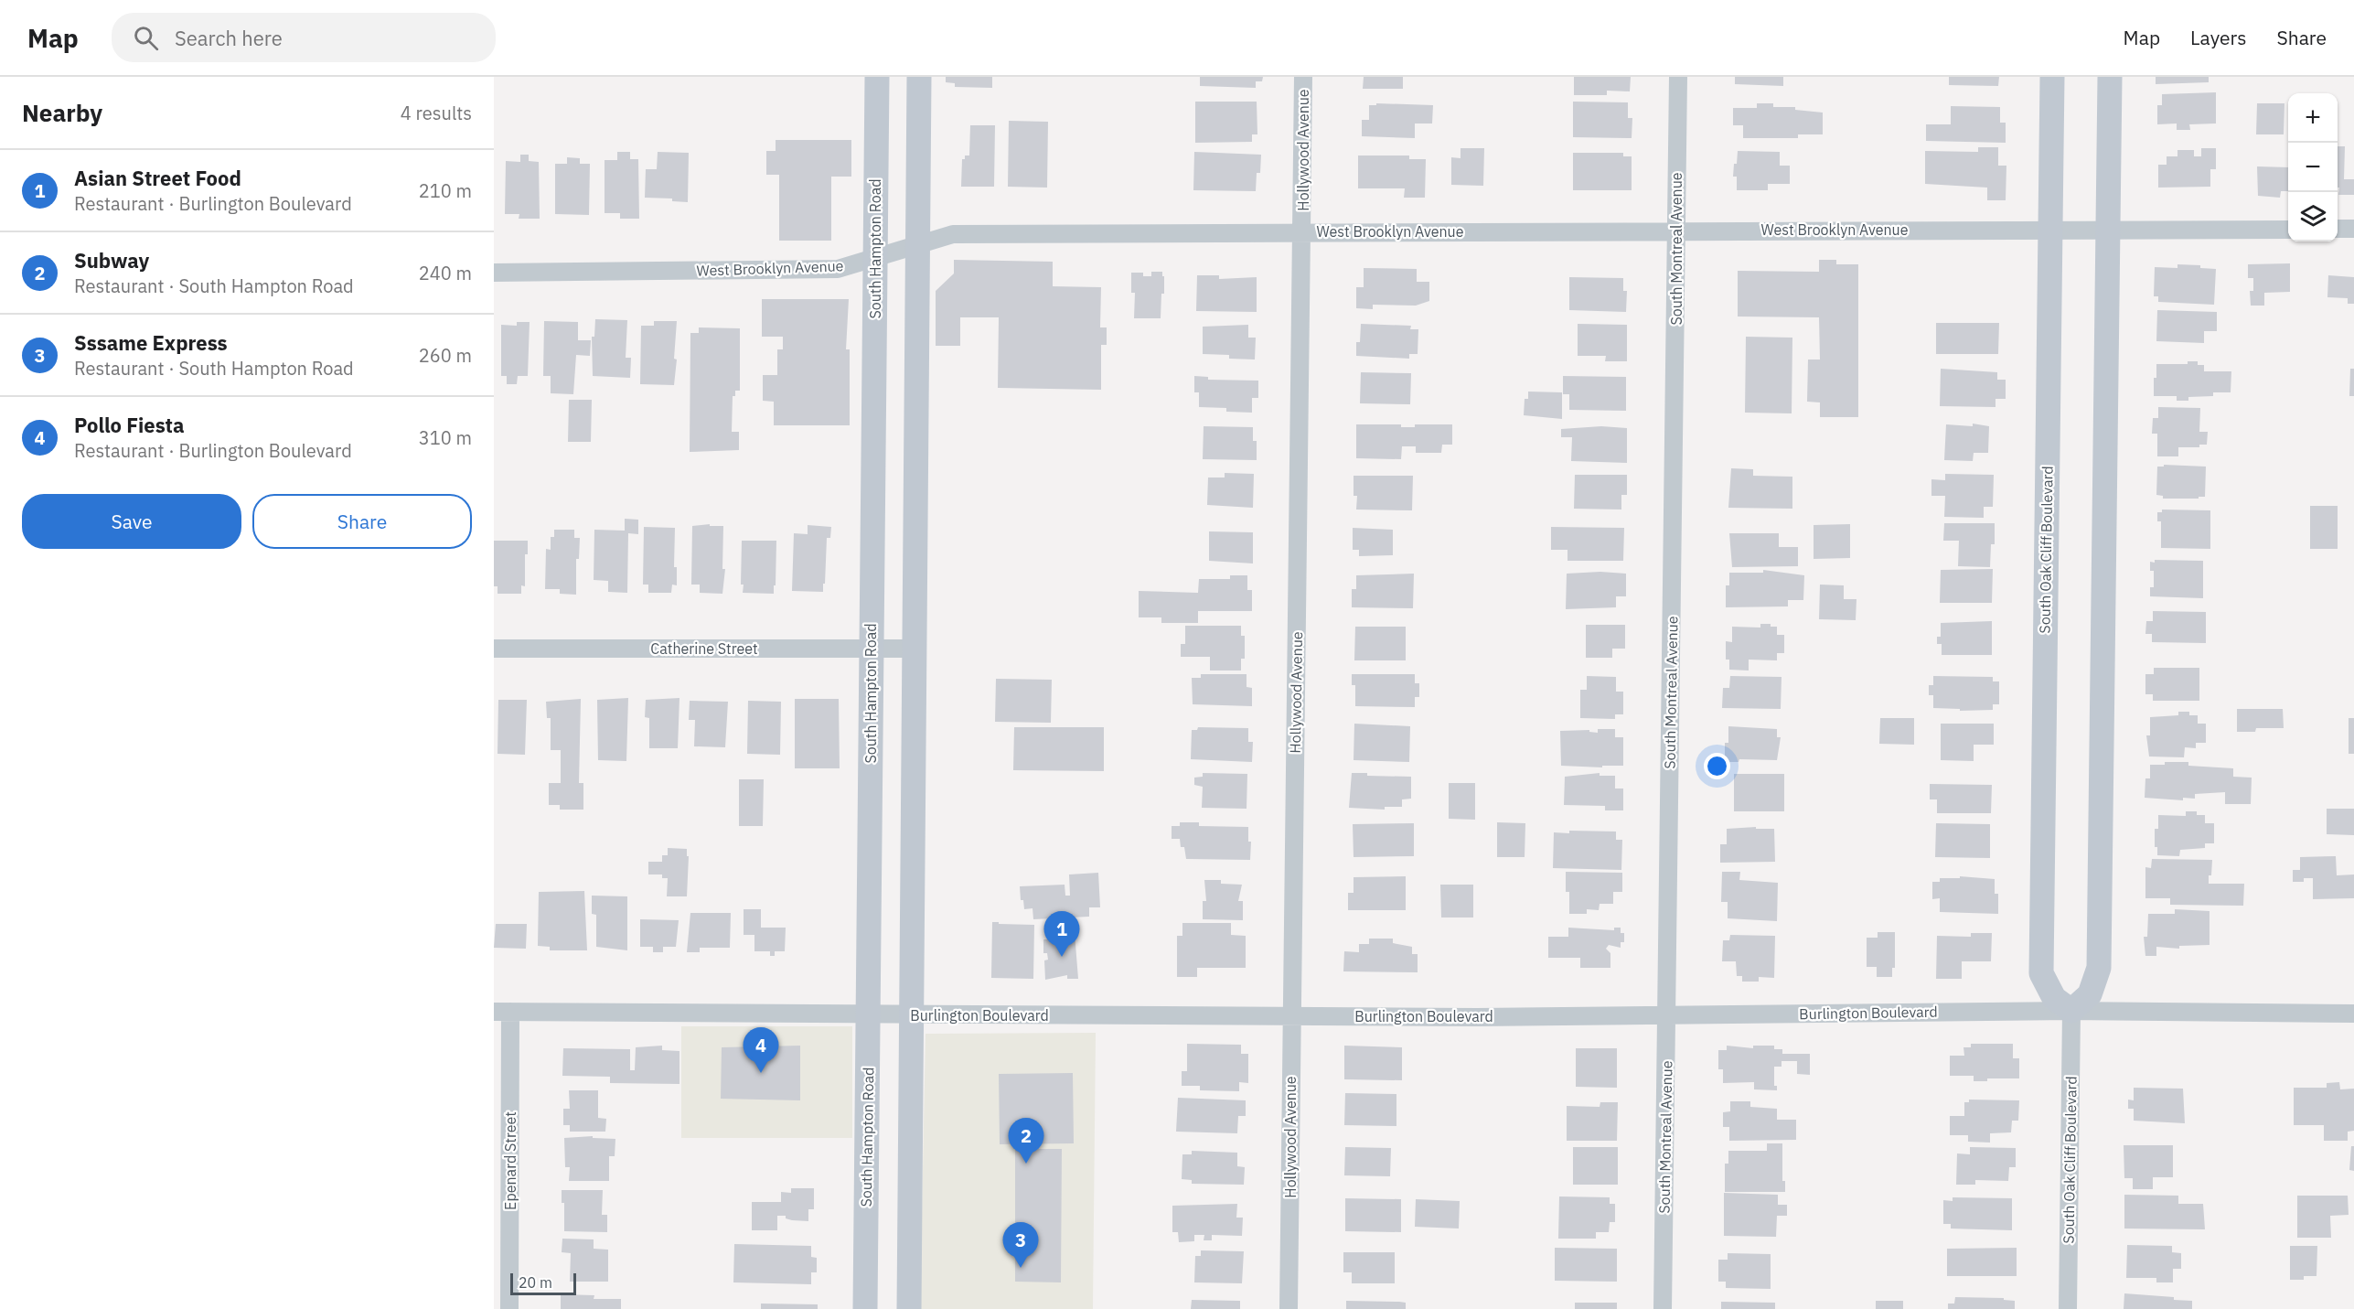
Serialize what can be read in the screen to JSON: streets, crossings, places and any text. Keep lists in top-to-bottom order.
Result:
{
  "streets": {
    "main road": ["South Hampton Road", "South Oak Cliff Boulevard"],
    "street": [
      "Hollywood Avenue",
      "West Brooklyn Avenue",
      "South Montreal Avenue",
      "Catherine Street",
      "Burlington Boulevard",
      "Epenard Street"
    ]
  },
  "crossings": [
    ["Hollywood Avenue", "West Brooklyn Avenue"],
    ["Hollywood Avenue", "Burlington Boulevard"],
    ["West Brooklyn Avenue", "South Hampton Road"],
    ["West Brooklyn Avenue", "South Montreal Avenue"],
    ["West Brooklyn Avenue", "South Oak Cliff Boulevard"],
    ["South Hampton Road", "Catherine Street"],
    ["South Hampton Road", "Burlington Boulevard"],
    ["South Montreal Avenue", "Burlington Boulevard"],
    ["South Oak Cliff Boulevard", "Burlington Boulevard"],
    ["Burlington Boulevard", "Epenard Street"]
  ],
  "scale_bar": "20 m",
  "page": {
    "header": "Map",
    "search": "Search here",
    "nav": ["Map", "Layers", "Share"],
    "heading": ["Nearby", "4 results"],
    "map_buttons": ["+", "−"],
    "list": [
      {
        "mark": "1",
        "name": "Asian Street Food",
        "note": "Restaurant · Burlington Boulevard",
        "value": "210 m"
      },
      {
        "mark": "2",
        "name": "Subway",
        "note": "Restaurant · South Hampton Road",
        "value": "240 m"
      },
      {
        "mark": "3",
        "name": "Sssame Express",
        "note": "Restaurant · South Hampton Road",
        "value": "260 m"
      },
      {
        "mark": "4",
        "name": "Pollo Fiesta",
        "note": "Restaurant · Burlington Boulevard",
        "value": "310 m"
      }
    ],
    "buttons": ["Save", "Share"],
    "pins": [
      "1",
      "4",
      "2",
      "3"
    ],
    "scale": "20 m"
  }
}
